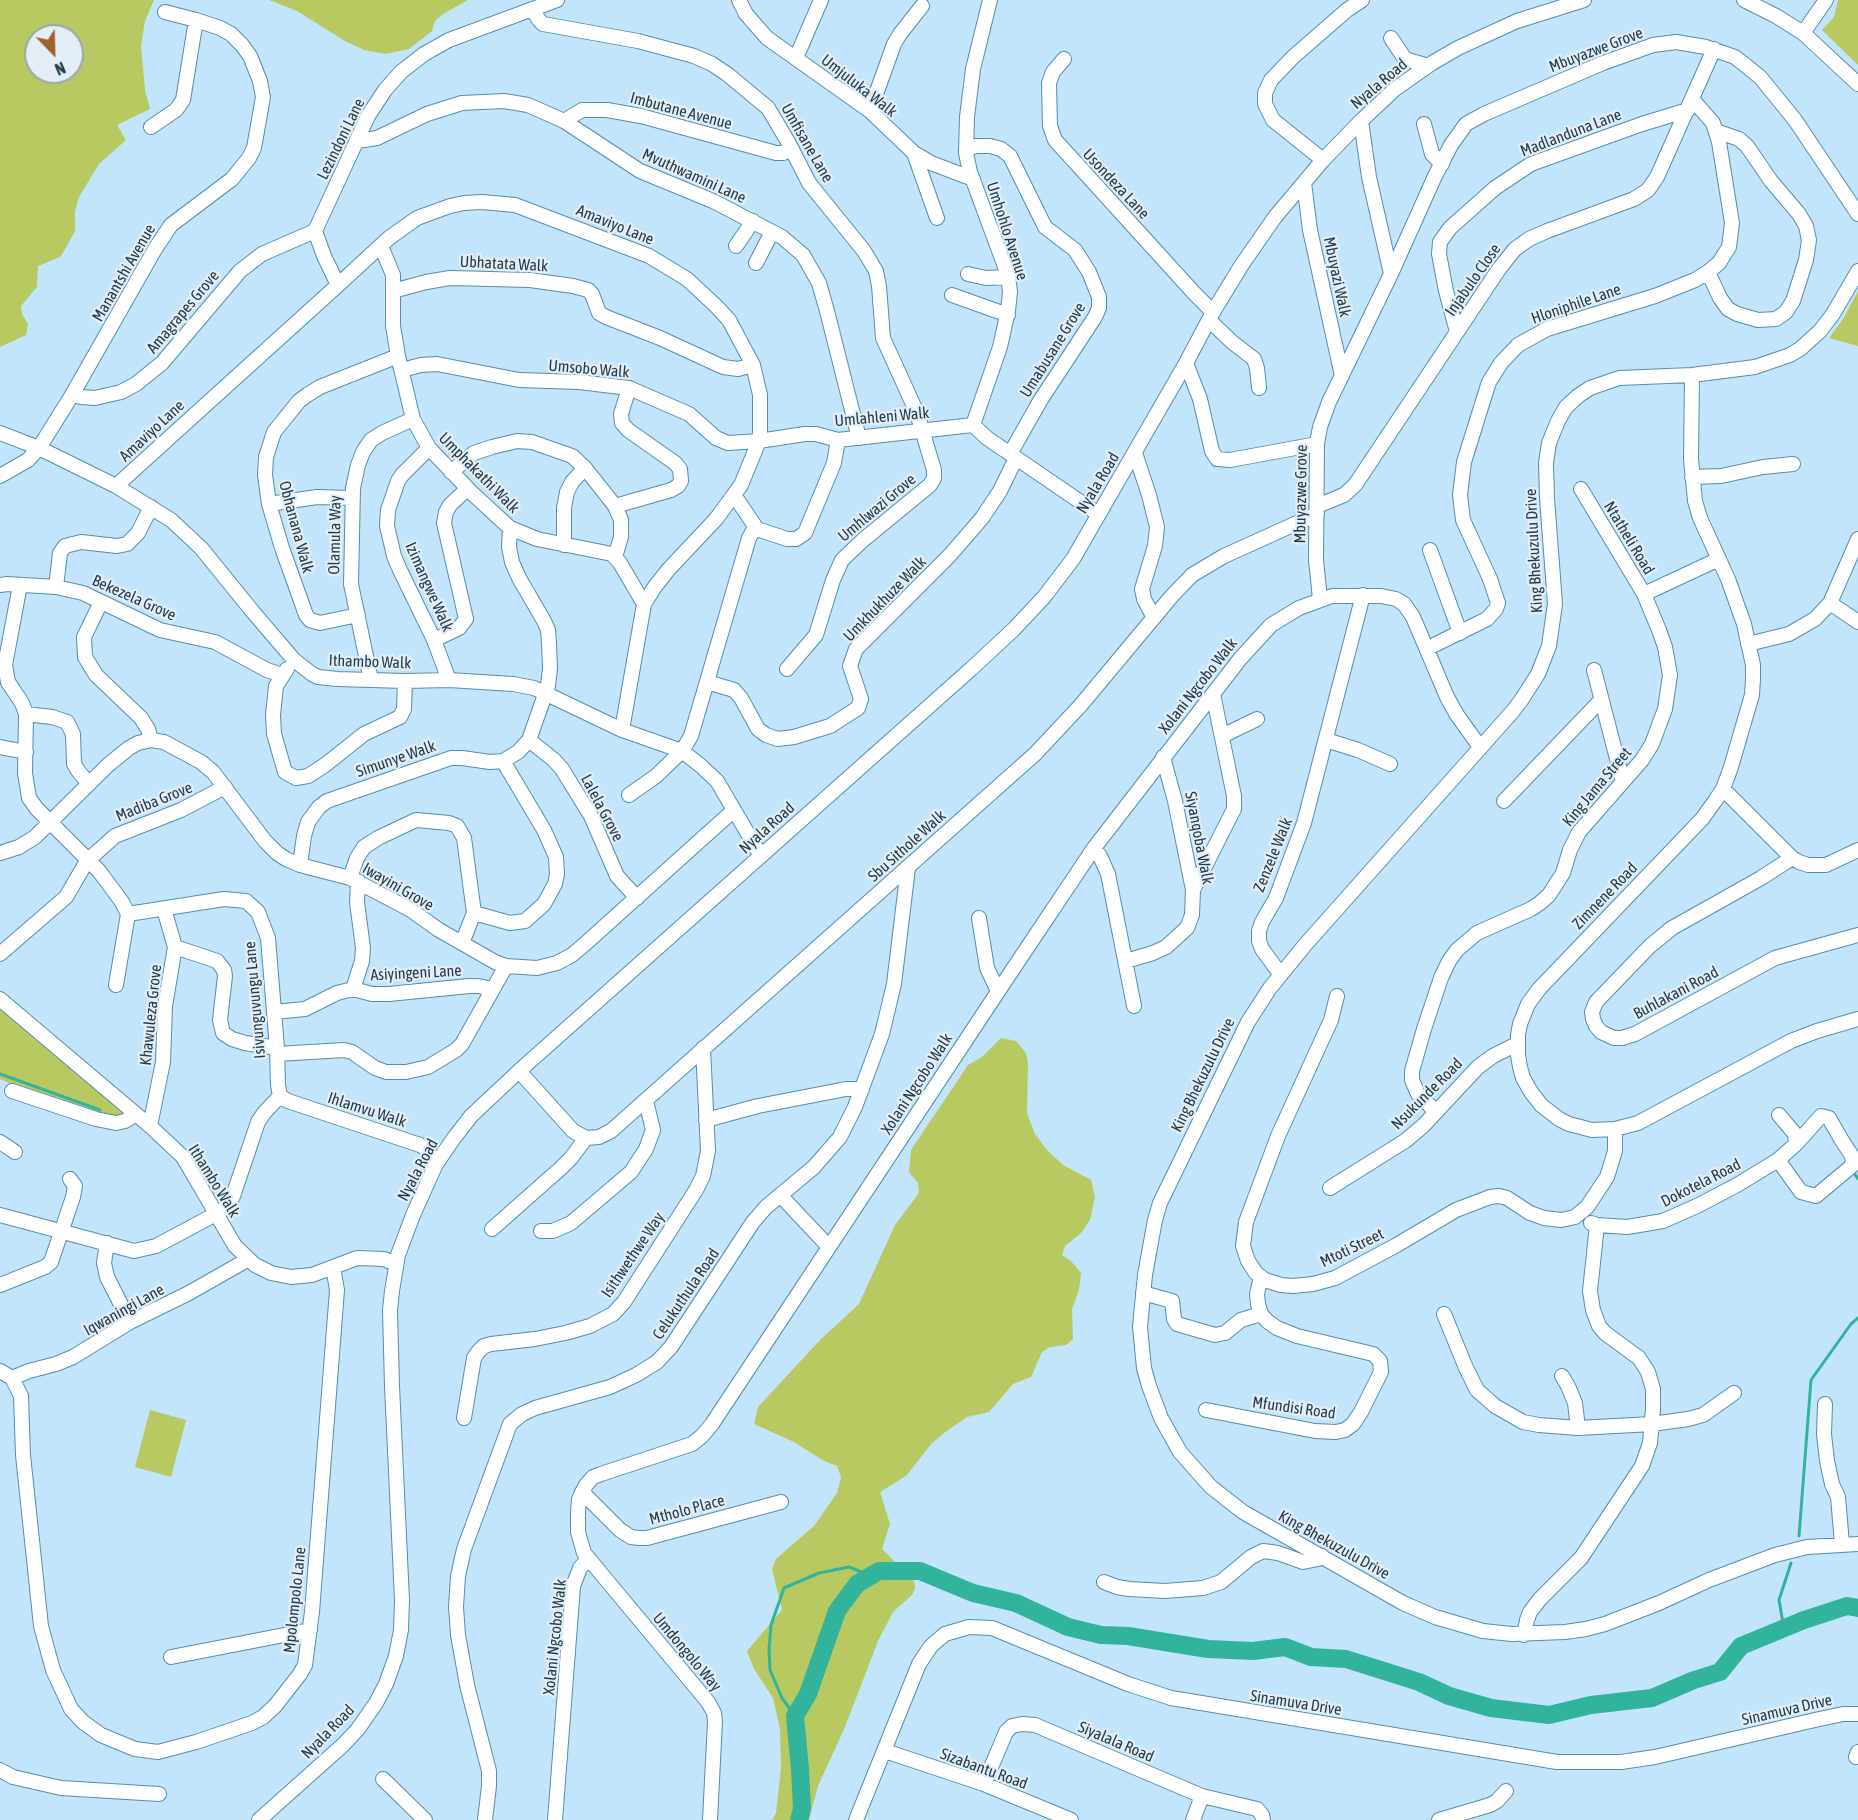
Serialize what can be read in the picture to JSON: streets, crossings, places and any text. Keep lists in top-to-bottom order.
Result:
{
  "streets": {
    "street": [
      "Mbuyazwe Grove",
      "Nyala Road",
      "Umjuluka Walk",
      "Imbutane Avenue",
      "Madlanduna Lane",
      "Lezindoni Lane",
      "Umfisane Lane",
      "Mvuthwamini Lane",
      "Usondeza Lane",
      "Amaviyo Lane",
      "Umhohlo Avenue",
      "Ubhatata Walk",
      "Manantshi Avenue",
      "Mbuyazi Walk",
      "Injabulo Close",
      "Hloniphile Lane",
      "Amagrapes Grove",
      "Umabusane Grove",
      "Umsobo Walk",
      "Umlahleni Walk",
      "Umphakathi Walk",
      "Umhlwazi Grove",
      "Obhanana Walk",
      "Olamula Way",
      "Ntatheli Road",
      "King Bhekuzulu Drive",
      "Izimangwe Walk",
      "Bekezela Grove",
      "Umkhukhuze Walk",
      "Ithambo Walk",
      "Xolani Ngcobo Walk",
      "Simunye Walk",
      "King Jama Street",
      "Madiba Grove",
      "Lalela Grove",
      "Siyanqoba Walk",
      "Sbu Sithole Walk",
      "Zenzele Walk",
      "Iwayini Grove",
      "Zimnene Road",
      "Asiyingeni Lane",
      "Buhlakani Road",
      "Isivunguvungu Lane",
      "Khawuleza Grove",
      "Nsukunde Road",
      "Ihlamvu Walk",
      "Dokotela Road",
      "Mtoti Street",
      "Isithwethwe Way",
      "Celukuthula Road",
      "Iqwaningi Lane",
      "Mfundisi Road",
      "Mtholo Place",
      "Mpolompolo Lane",
      "Umdongolo Way",
      "Sinamuva Drive",
      "Siyalala Road",
      "Sizabantu Road"
    ]
  },
  "crossings": [
    ["Mbuyazwe Grove", "Mbuyazi Walk"],
    ["Mbuyazwe Grove", "Injabulo Close"],
    ["Mbuyazwe Grove", "Xolani Ngcobo Walk"],
    ["Mbuyazwe Grove", "Sbu Sithole Walk"],
    ["Nyala Road", "Usondeza Lane"],
    ["Nyala Road", "Mbuyazi Walk"],
    ["Nyala Road", "Ithambo Walk"],
    ["Nyala Road", "Ihlamvu Walk"],
    ["Umjuluka Walk", "Umhohlo Avenue"],
    ["Imbutane Avenue", "Umfisane Lane"],
    ["Imbutane Avenue", "Mvuthwamini Lane"],
    ["Madlanduna Lane", "Injabulo Close"],
    ["Madlanduna Lane", "Hloniphile Lane"],
    ["Lezindoni Lane", "Umfisane Lane"],
    ["Lezindoni Lane", "Mvuthwamini Lane"],
    ["Lezindoni Lane", "Amagrapes Grove"],
    ["Umfisane Lane", "Umlahleni Walk"],
    ["Umfisane Lane", "Umhlwazi Grove"],
    ["Mvuthwamini Lane", "Umlahleni Walk"],
    ["Amaviyo Lane", "Ubhatata Walk"],
    ["Amaviyo Lane", "Umsobo Walk"],
    ["Amaviyo Lane", "Umlahleni Walk"],
    ["Amaviyo Lane", "Umphakathi Walk"],
    ["Amaviyo Lane", "Ithambo Walk"],
    ["Umhohlo Avenue", "Umabusane Grove"],
    ["Umhohlo Avenue", "Umlahleni Walk"],
    ["Ubhatata Walk", "Umphakathi Walk"],
    ["Manantshi Avenue", "Amagrapes Grove"],
    ["Manantshi Avenue", "Ithambo Walk"],
    ["Injabulo Close", "Hloniphile Lane"],
    ["Injabulo Close", "Sbu Sithole Walk"],
    ["Hloniphile Lane", "Xolani Ngcobo Walk"],
    ["Umabusane Grove", "Umkhukhuze Walk"],
    ["Umsobo Walk", "Umlahleni Walk"],
    ["Umsobo Walk", "Umphakathi Walk"],
    ["Umlahleni Walk", "Umhlwazi Grove"],
    ["Umphakathi Walk", "Obhanana Walk"],
    ["Umphakathi Walk", "Olamula Way"],
    ["Umphakathi Walk", "Izimangwe Walk"],
    ["Obhanana Walk", "Olamula Way"],
    ["Olamula Way", "Ithambo Walk"],
    ["Ntatheli Road", "King Jama Street"],
    ["Ntatheli Road", "Zimnene Road"],
    ["King Bhekuzulu Drive", "Xolani Ngcobo Walk"],
    ["King Bhekuzulu Drive", "Zenzele Walk"],
    ["King Bhekuzulu Drive", "Zimnene Road"],
    ["Izimangwe Walk", "Ithambo Walk"],
    ["Ithambo Walk", "Iwayini Grove"],
    ["Ithambo Walk", "Khawuleza Grove"],
    ["Ithambo Walk", "Iqwaningi Lane"],
    ["Ithambo Walk", "Mpolompolo Lane"],
    ["Xolani Ngcobo Walk", "Siyanqoba Walk"],
    ["Xolani Ngcobo Walk", "Zenzele Walk"],
    ["Xolani Ngcobo Walk", "Mtholo Place"],
    ["Xolani Ngcobo Walk", "Umdongolo Way"],
    ["Simunye Walk", "Iwayini Grove"],
    ["King Jama Street", "Nsukunde Road"],
    ["Madiba Grove", "Iwayini Grove"],
    ["Lalela Grove", "Iwayini Grove"],
    ["Sbu Sithole Walk", "Isithwethwe Way"],
    ["Sbu Sithole Walk", "Celukuthula Road"],
    ["Zimnene Road", "Nsukunde Road"],
    ["Asiyingeni Lane", "Isivunguvungu Lane"],
    ["Isivunguvungu Lane", "Khawuleza Grove"],
    ["Isivunguvungu Lane", "Ihlamvu Walk"],
    ["Dokotela Road", "Mtoti Street"],
    ["Iqwaningi Lane", "Mpolompolo Lane"],
    ["Sinamuva Drive", "Sizabantu Road"],
    ["Siyalala Road", "Sizabantu Road"]
  ],
  "north": "bottom right"
}
